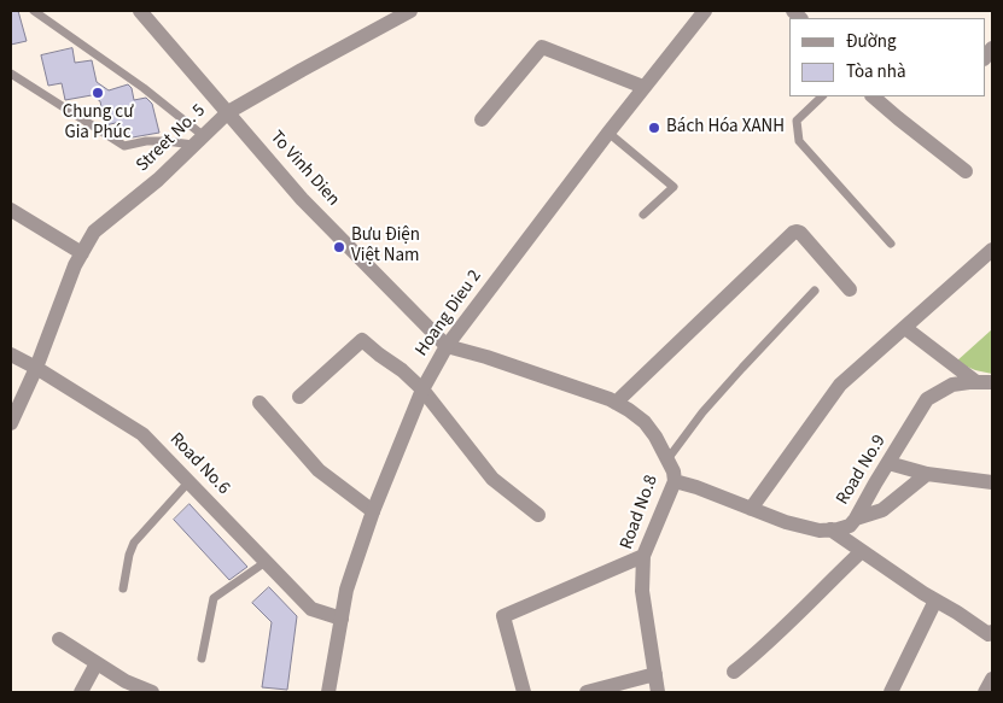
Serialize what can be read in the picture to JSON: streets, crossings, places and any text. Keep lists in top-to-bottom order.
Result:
{
  "streets": {
    "street": [
      "Street No. 5",
      "To Vinh Dien",
      "Hoang Dieu 2",
      "Road No.6",
      "Road No.9",
      "Road No.8"
    ]
  },
  "crossings": [
    ["Street No. 5", "To Vinh Dien"],
    ["Street No. 5", "Road No.6"],
    ["To Vinh Dien", "Hoang Dieu 2"],
    ["To Vinh Dien", "Road No.8"],
    ["Hoang Dieu 2", "Road No.6"],
    ["Hoang Dieu 2", "Road No.8"],
    ["Road No.9", "Road No.8"]
  ],
  "places": ["Chung cư Gia Phúc", "Bách Hóa XANH", "Bưu Điện Việt Nam"],
  "legend": ["Đường", "Tòa nhà"]
}
